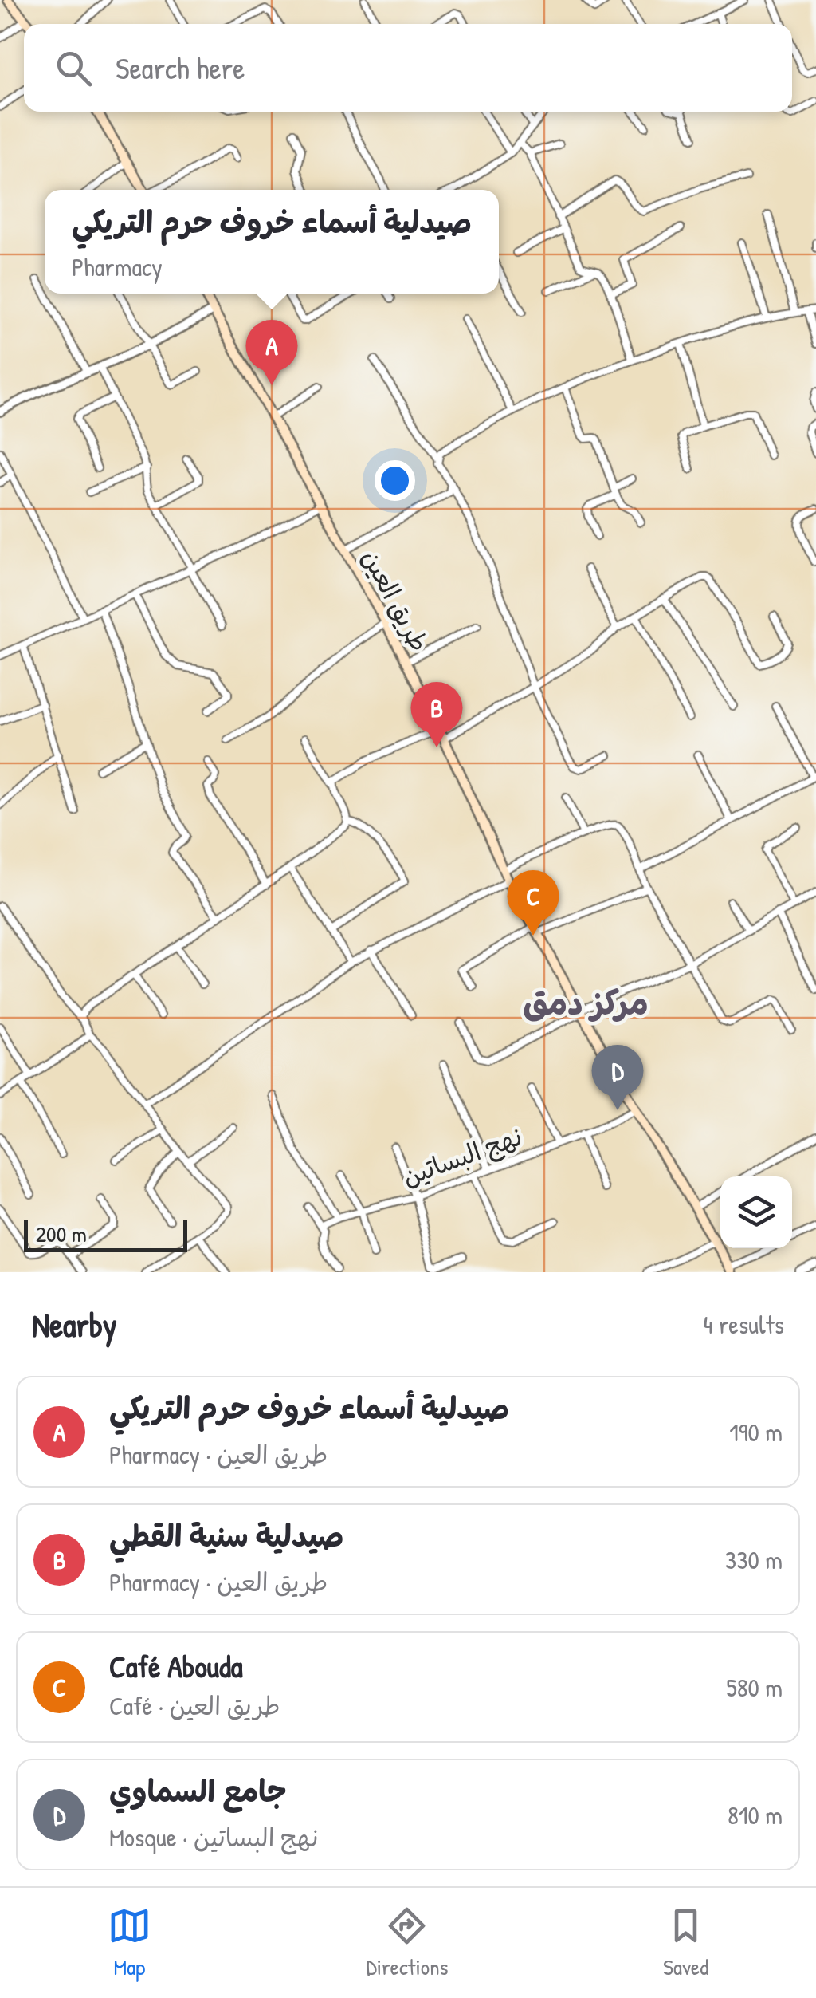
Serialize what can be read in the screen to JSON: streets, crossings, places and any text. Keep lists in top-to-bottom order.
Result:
{
  "streets": {
    "main road": ["طريق العين"],
    "street": ["نهج البساتين"]
  },
  "crossings": [
    ["طريق العين", "نهج البساتين"]
  ],
  "districts": ["مركز دمق"],
  "scale_bar": "200 m",
  "page": {
    "search": "Search here",
    "popup": ["صيدلية أسماء خروف حرم التريكي", "Pharmacy"],
    "pins": [
      "A",
      "B",
      "C",
      "D"
    ],
    "scale": "200 m",
    "heading": ["Nearby", "4 results"],
    "list": [
      {
        "mark": "A",
        "name": "صيدلية أسماء خروف حرم التريكي",
        "note": "Pharmacy · طريق العين",
        "value": "190 m"
      },
      {
        "mark": "B",
        "name": "صيدلية سنية القطي",
        "note": "Pharmacy · طريق العين",
        "value": "330 m"
      },
      {
        "mark": "C",
        "name": "Café Abouda",
        "note": "Café · طريق العين",
        "value": "580 m"
      },
      {
        "mark": "D",
        "name": "جامع السماوي",
        "note": "Mosque · نهج البساتين",
        "value": "810 m"
      }
    ],
    "nav": ["Map", "Directions", "Saved"]
  }
}
